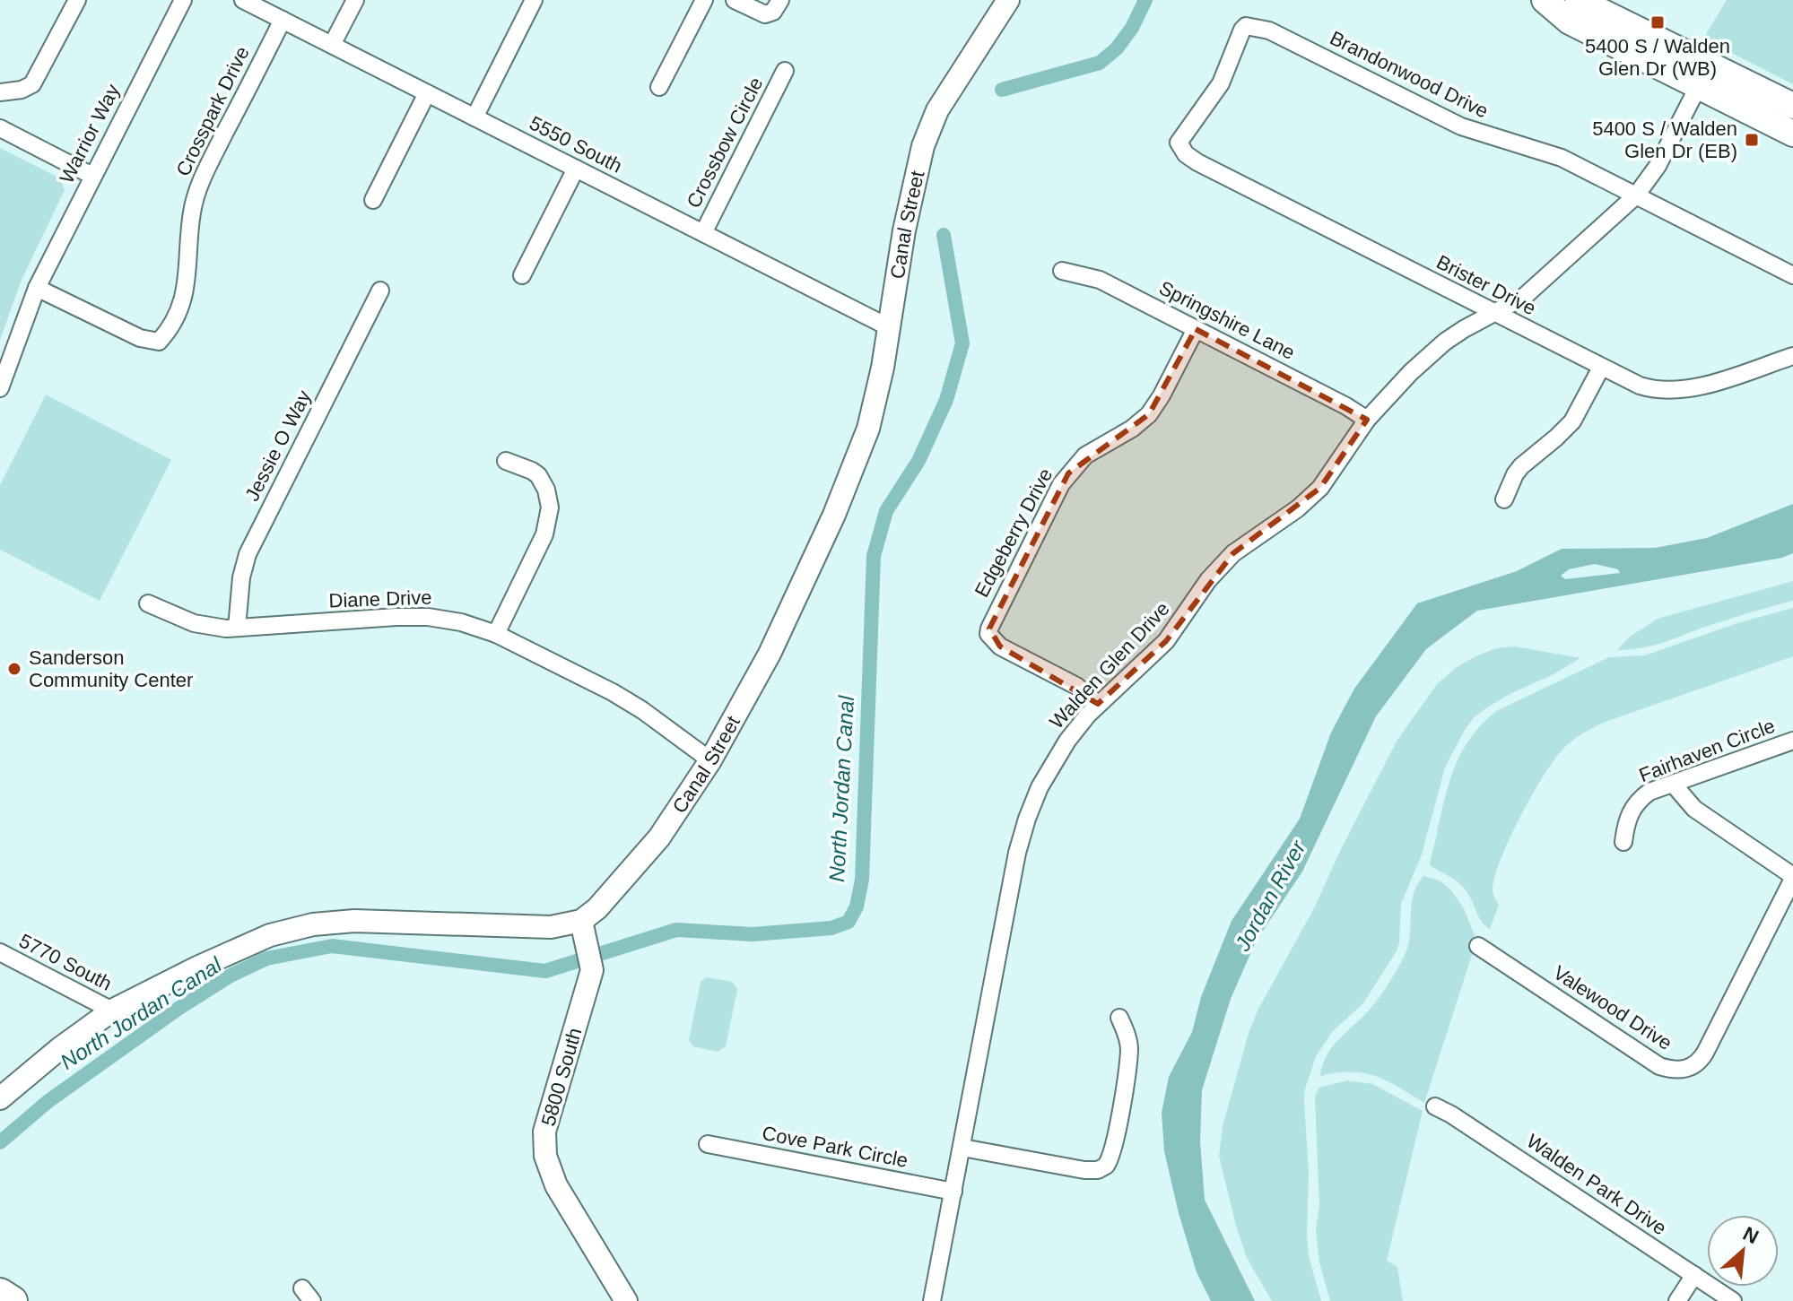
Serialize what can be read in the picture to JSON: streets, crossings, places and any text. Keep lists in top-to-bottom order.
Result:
{
  "streets": {
    "street": [
      "Brandonwood Drive",
      "Crosspark Drive",
      "Warrior Way",
      "Crossbow Circle",
      "5550 South",
      "Canal Street",
      "Brister Drive",
      "Springshire Lane",
      "Jessie O Way",
      "Edgeberry Drive",
      "Diane Drive",
      "Walden Glen Drive",
      "Fairhaven Circle",
      "5770 South",
      "Valewood Drive",
      "5800 South",
      "Cove Park Circle",
      "Walden Park Drive"
    ]
  },
  "crossings": [
    ["Brandonwood Drive", "Brister Drive"],
    ["Brandonwood Drive", "Walden Glen Drive"],
    ["Crosspark Drive", "Warrior Way"],
    ["Crosspark Drive", "5550 South"],
    ["Crossbow Circle", "5550 South"],
    ["5550 South", "Canal Street"],
    ["Canal Street", "Diane Drive"],
    ["Canal Street", "5800 South"],
    ["Brister Drive", "Walden Glen Drive"],
    ["Springshire Lane", "Edgeberry Drive"],
    ["Springshire Lane", "Walden Glen Drive"],
    ["Jessie O Way", "Diane Drive"],
    ["Edgeberry Drive", "Walden Glen Drive"],
    ["Walden Glen Drive", "Cove Park Circle"]
  ],
  "water": ["North Jordan Canal", "Jordan River"],
  "places": {
    "transit": ["5400 S / Walden Glen Dr (WB)", "5400 S / Walden Glen Dr (EB)"],
    "other": ["Sanderson Community Center"]
  },
  "north": "top right"
}
